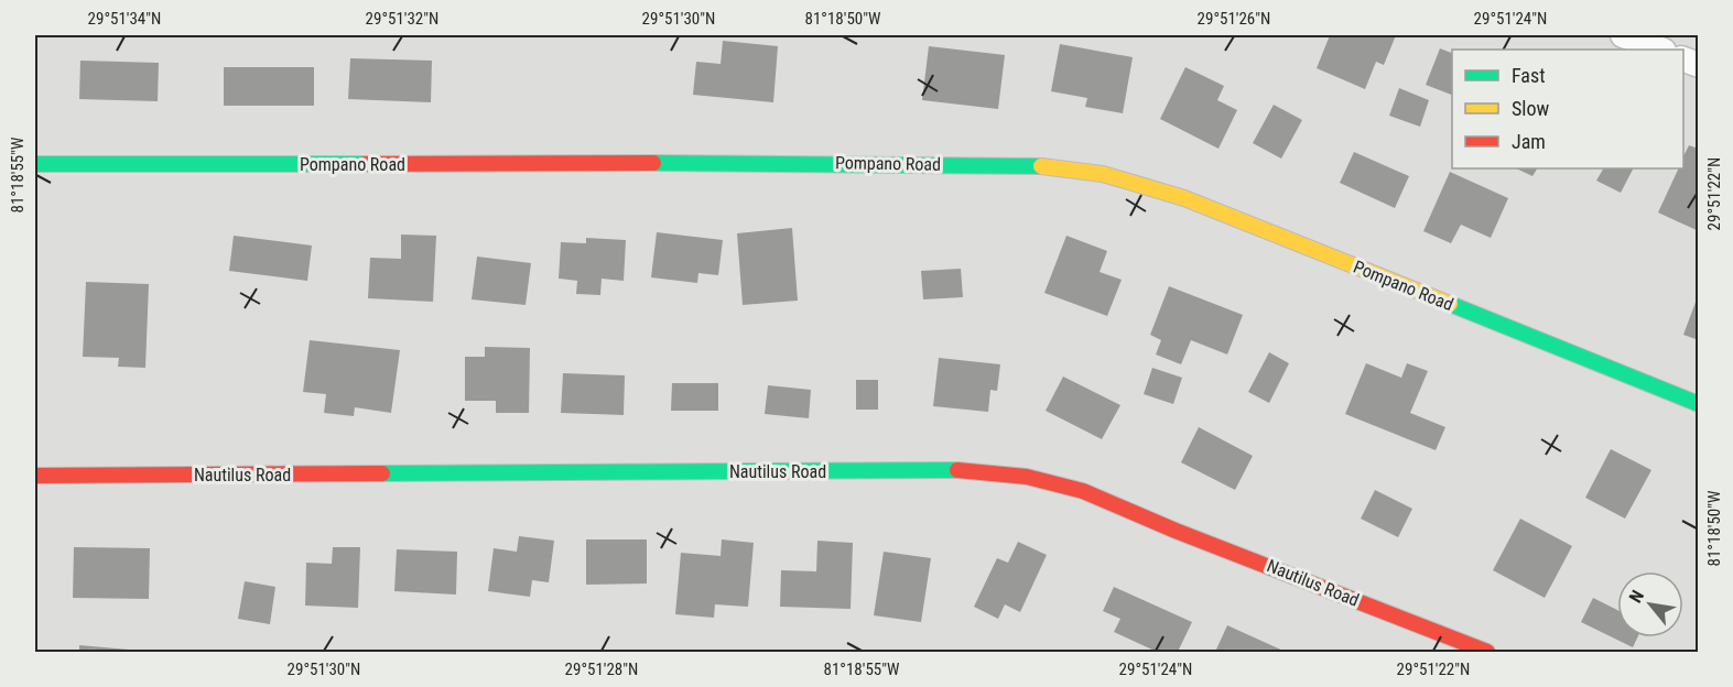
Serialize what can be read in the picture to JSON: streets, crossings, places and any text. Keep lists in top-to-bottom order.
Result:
{
  "streets": {
    "street": ["Pompano Road", "Nautilus Road"]
  },
  "legend": ["Fast", "Slow", "Jam"],
  "north": "top left",
  "coordinates": [
    "29°51'34\"N",
    "29°51'32\"N",
    "29°51'30\"N",
    "81°18'50\"W",
    "29°51'26\"N",
    "29°51'24\"N",
    "81°18'55\"W",
    "29°51'22\"N",
    "29°51'28\"N"
  ]
}
